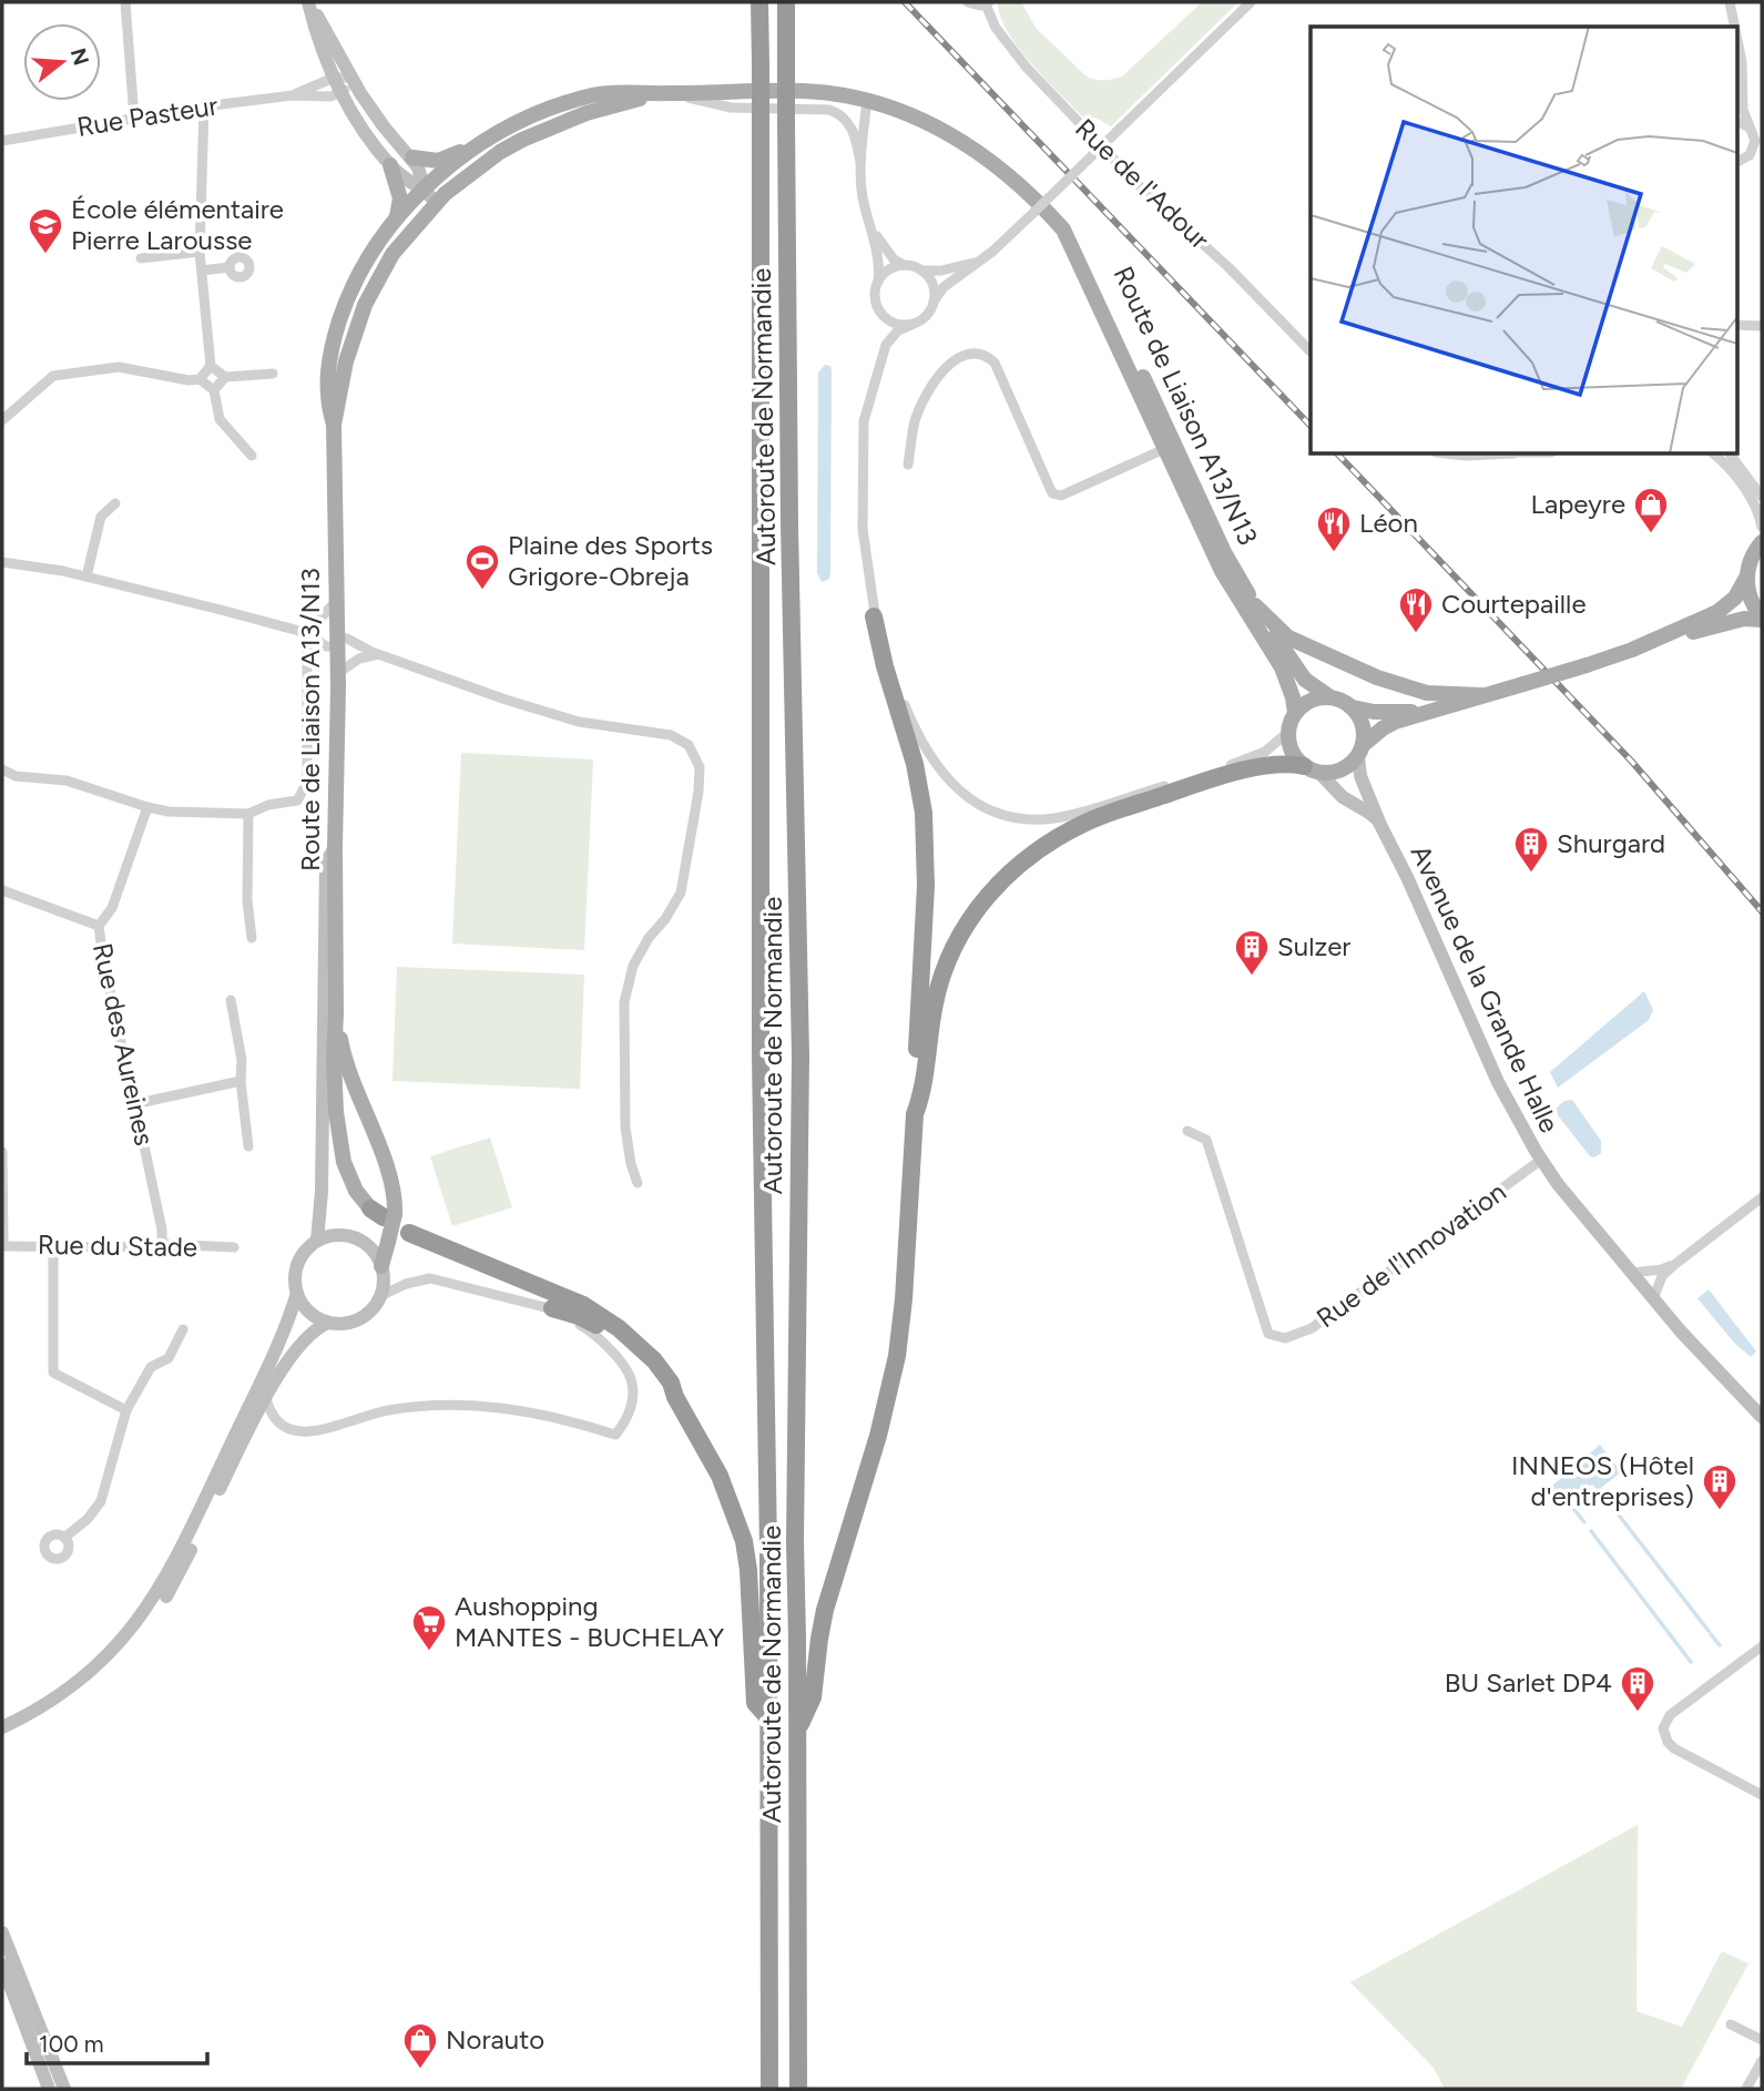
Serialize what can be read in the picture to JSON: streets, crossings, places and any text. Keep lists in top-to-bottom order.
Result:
{
  "streets": {
    "highway": ["Autoroute de Normandie"],
    "main road": ["Route de Liaison A13/N13", "Avenue de la Grande Halle"],
    "street": [
      "Rue Pasteur",
      "Rue de l'Adour",
      "Rue des Aureines",
      "Rue du Stade",
      "Rue de l'Innovation"
    ]
  },
  "crossings": [
    ["Route de Liaison A13/N13", "Avenue de la Grande Halle"],
    ["Avenue de la Grande Halle", "Rue de l'Innovation"],
    ["Rue des Aureines", "Rue du Stade"]
  ],
  "places": {
    "school or university": ["École élémentaire Pierre Larousse"],
    "shop": ["Lapeyre", "Norauto"],
    "restaurant": ["Léon", "Courtepaille"],
    "sports": ["Plaine des Sports Grigore-Obreja"],
    "building": [
      "Shurgard",
      "Sulzer",
      "INNEOS (Hôtel d'entreprises)",
      "BU Sarlet DP4"
    ],
    "supermarket": ["Aushopping MANTES - BUCHELAY"]
  },
  "scale_bar": "100 m",
  "north": "right"
}
